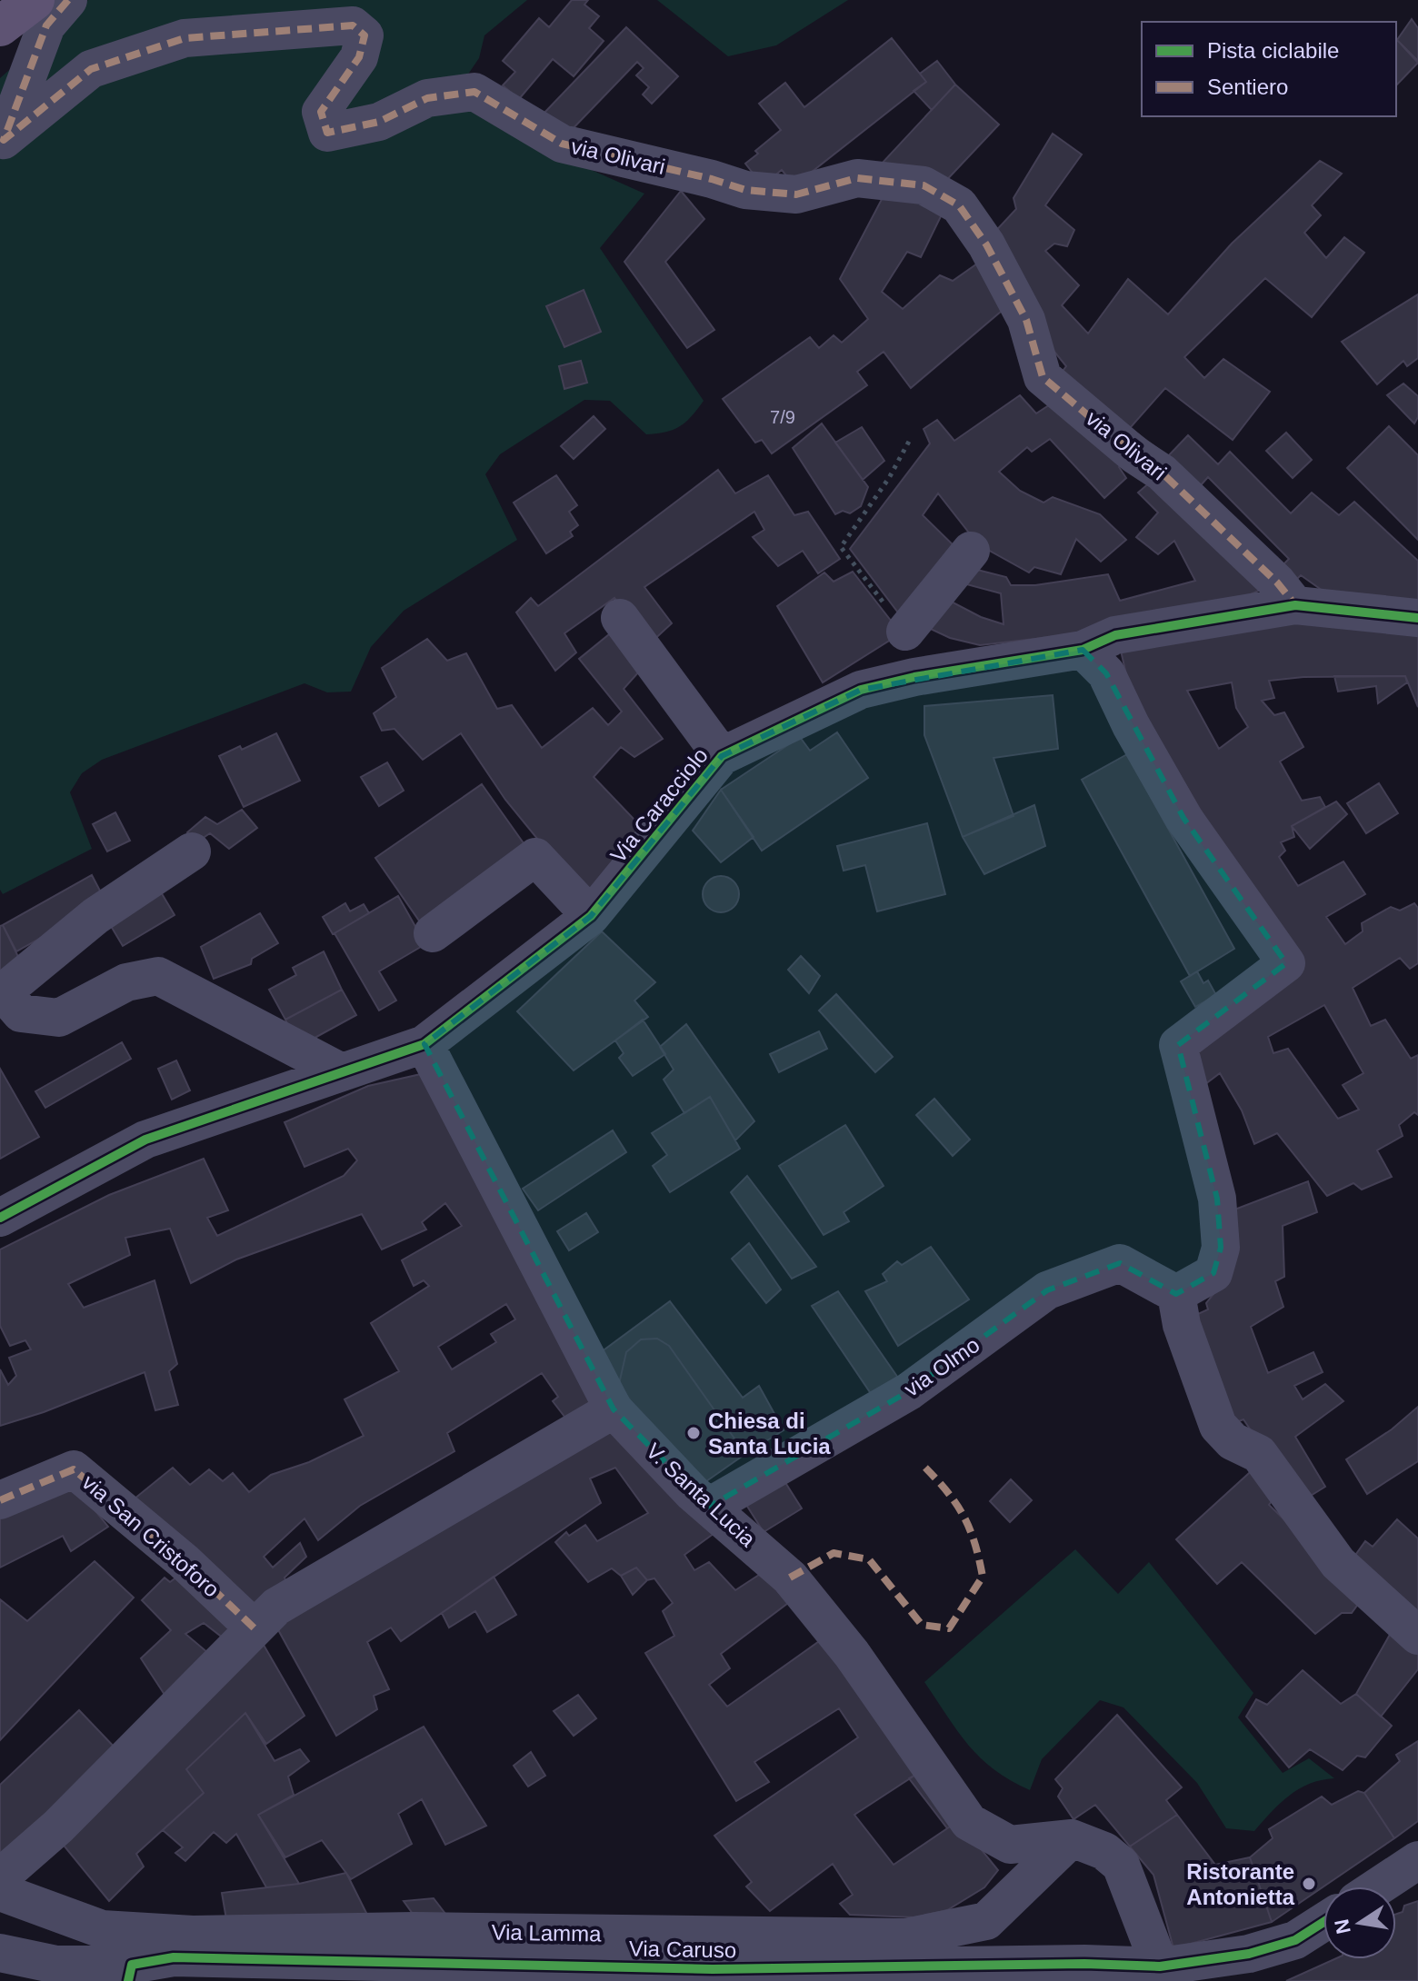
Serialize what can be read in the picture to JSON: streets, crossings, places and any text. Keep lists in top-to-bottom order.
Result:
{
  "streets": {
    "street": [
      "via Olivari",
      "Via Caracciolo",
      "via Olmo",
      "V. Santa Lucia",
      "via San Cristoforo",
      "Via Lamma",
      "Via Caruso"
    ]
  },
  "crossings": [
    ["via Olivari", "Via Caracciolo"],
    ["Via Caracciolo", "V. Santa Lucia"],
    ["via Olmo", "V. Santa Lucia"],
    ["V. Santa Lucia", "Via Lamma"]
  ],
  "places": ["Chiesa di Santa Lucia", "Ristorante Antonietta"],
  "house_numbers": ["7/9"],
  "legend": ["Pista ciclabile", "Sentiero"],
  "north": "left"
}
